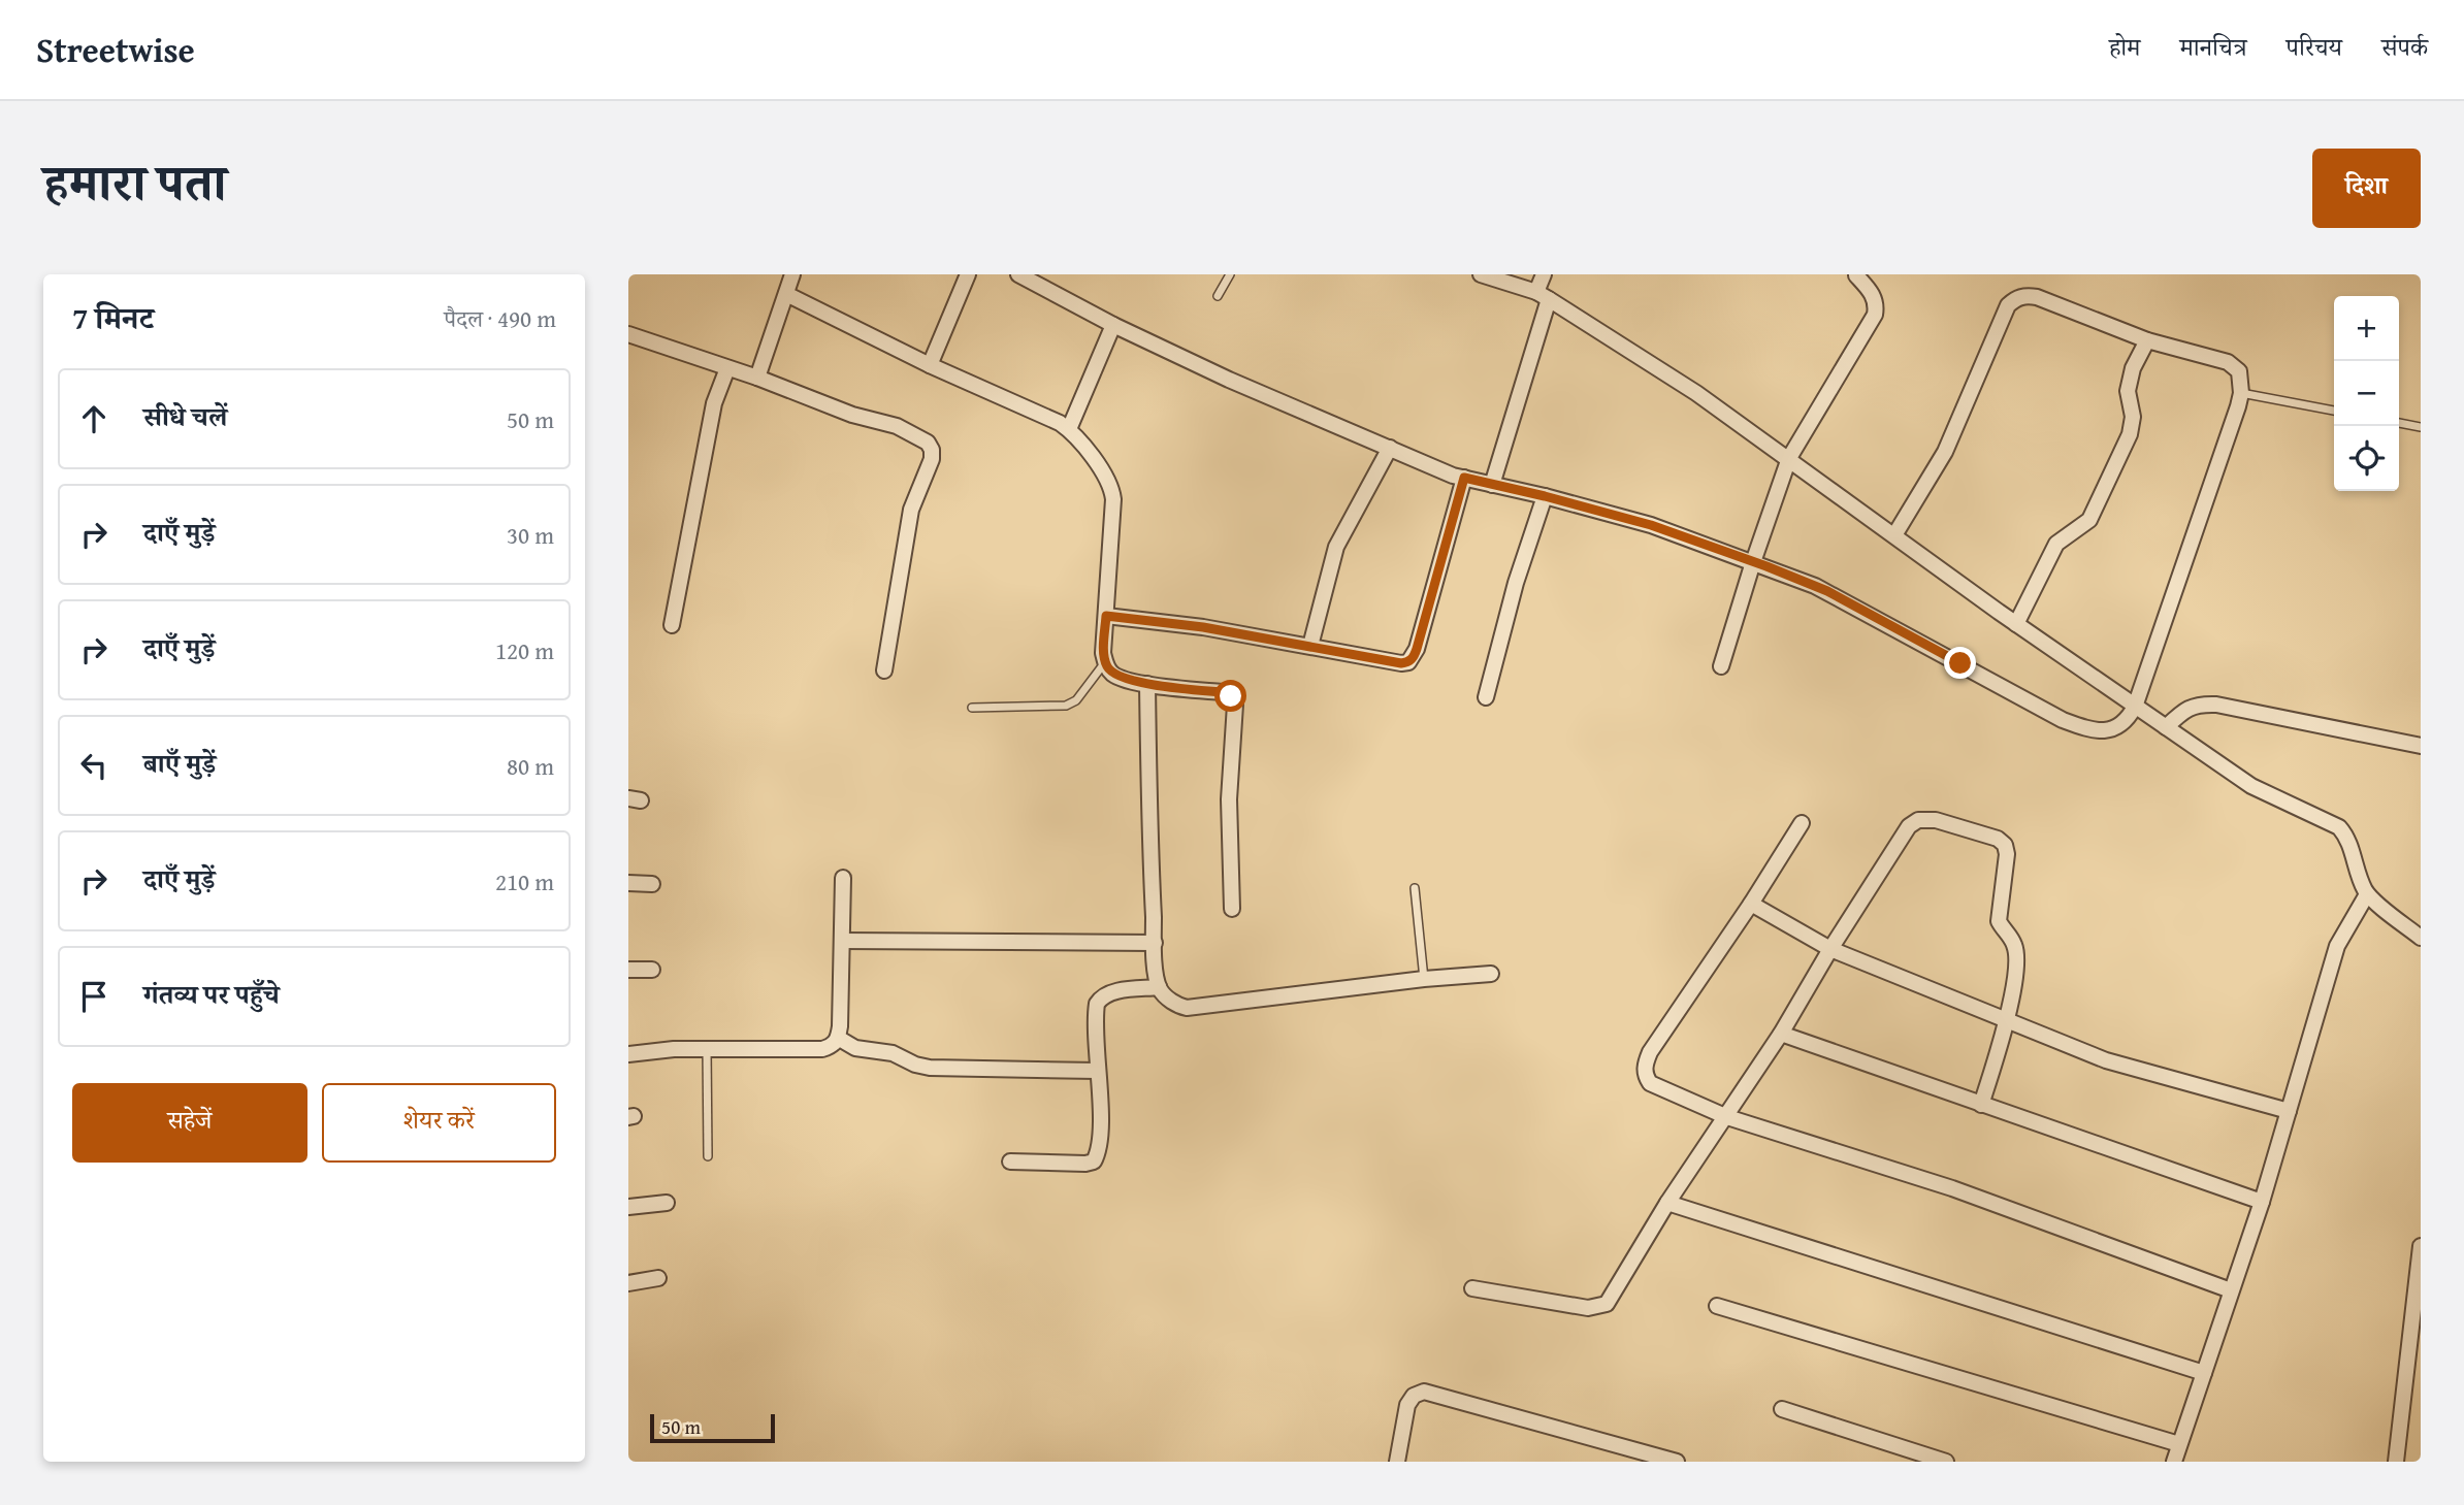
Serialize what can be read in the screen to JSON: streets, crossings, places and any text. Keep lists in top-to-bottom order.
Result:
{
  "scale_bar": "50 m",
  "page": {
    "header": "Streetwise",
    "nav": [
      "होम",
      "मानचित्र",
      "परिचय",
      "संपर्क"
    ],
    "title": "हमारा पता",
    "buttons": [
      "दिशा",
      ["सहेजें", "शेयर करें"]
    ],
    "heading": ["7 मिनट", "पैदल · 490 m"],
    "map_buttons": ["+", "−"],
    "list": [
      ["सीधे चलें", "50 m"],
      ["दाएँ मुड़ें", "30 m"],
      ["दाएँ मुड़ें", "120 m"],
      ["बाएँ मुड़ें", "80 m"],
      ["दाएँ मुड़ें", "210 m"],
      "गंतव्य पर पहुँचे"
    ],
    "scale": "50 m"
  }
}
